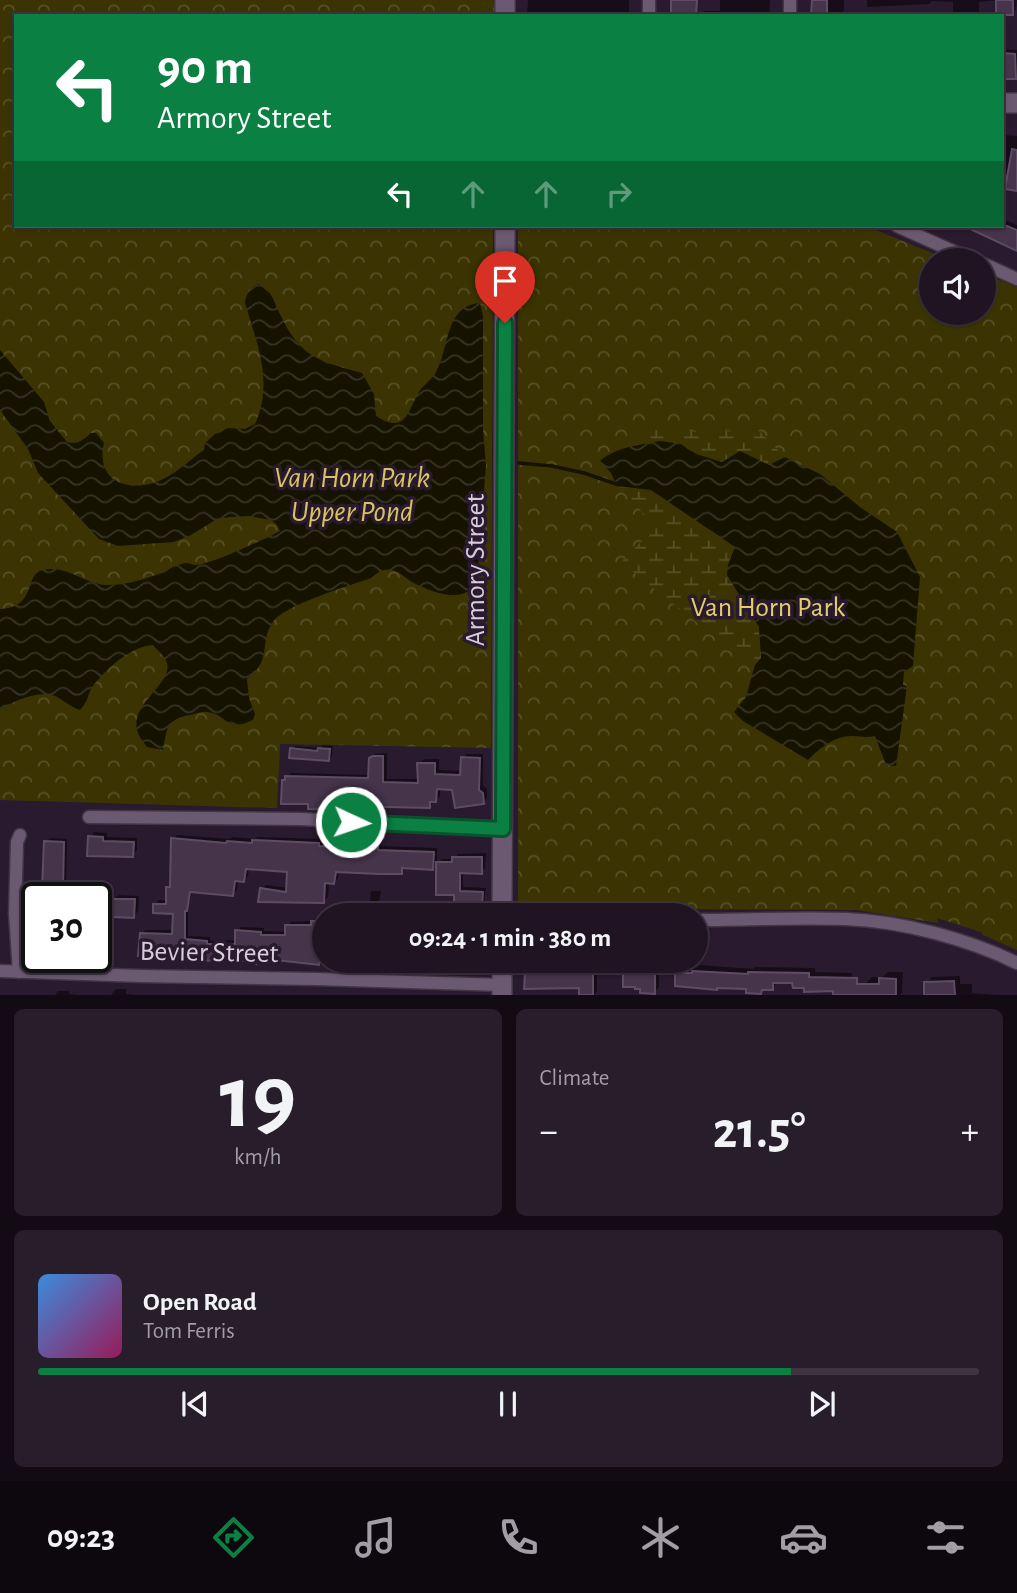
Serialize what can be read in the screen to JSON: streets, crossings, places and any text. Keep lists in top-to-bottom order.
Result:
{
  "streets": {
    "main road": ["Armory Street"],
    "street": ["Bevier Street"]
  },
  "water": ["Van Horn Park Upper Pond"],
  "parks": ["Van Horn Park"],
  "page": {
    "turn": ["90 m", "Armory Street"],
    "limit": "30",
    "trip": "09:24 · 1 min · 380 m",
    "tile": [
      ["19", "km/h"],
      "Climate"
    ],
    "heat": ["−", "21.5°", "+"],
    "song": ["Open Road", "Tom Ferris"],
    "tabs": "09:23"
  }
}
